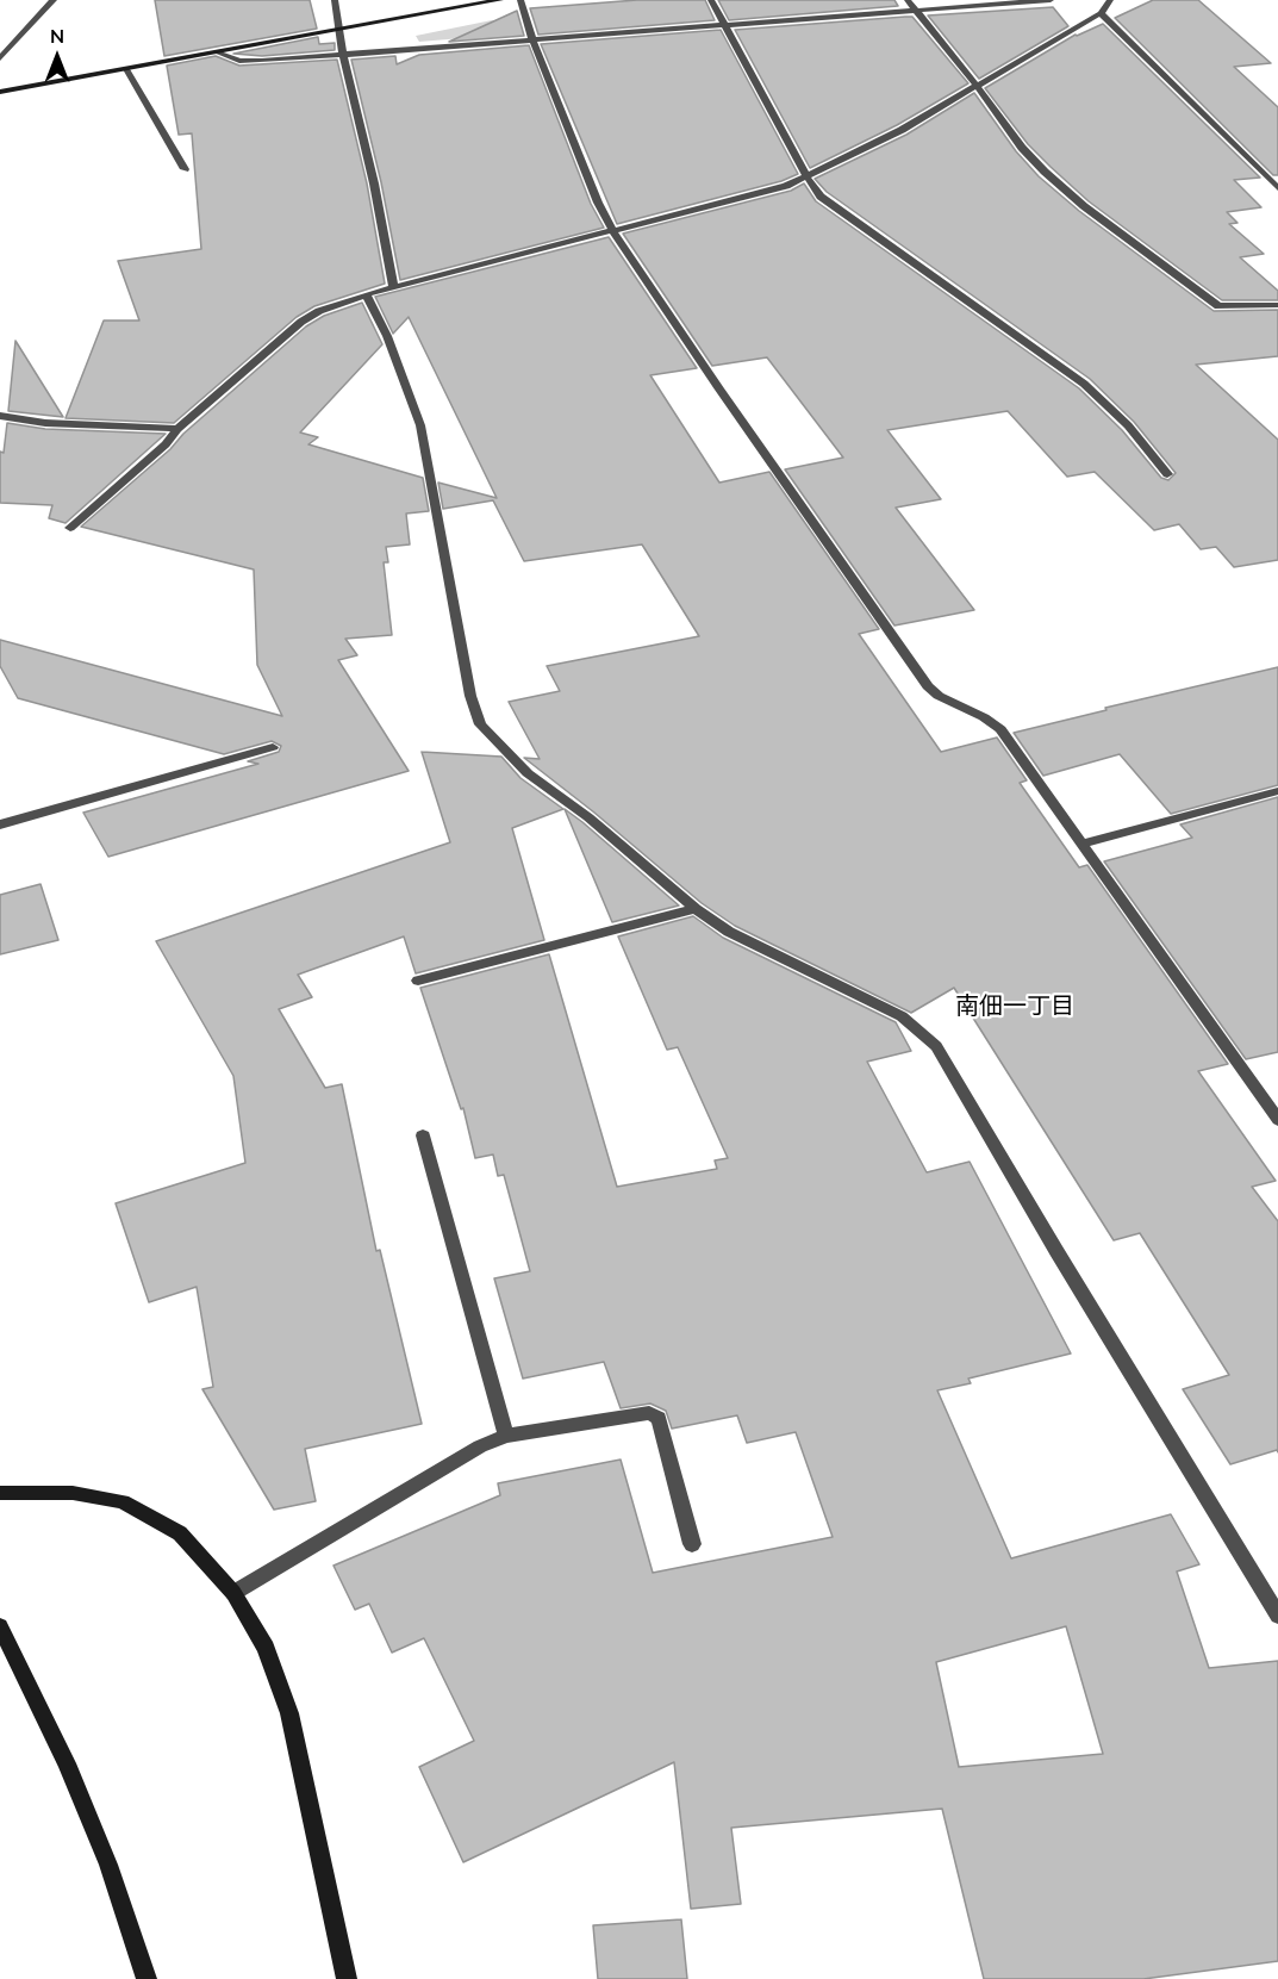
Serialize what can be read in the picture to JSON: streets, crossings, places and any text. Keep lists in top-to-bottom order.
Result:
{
  "districts": ["南佃一丁目"],
  "north": "top"
}
